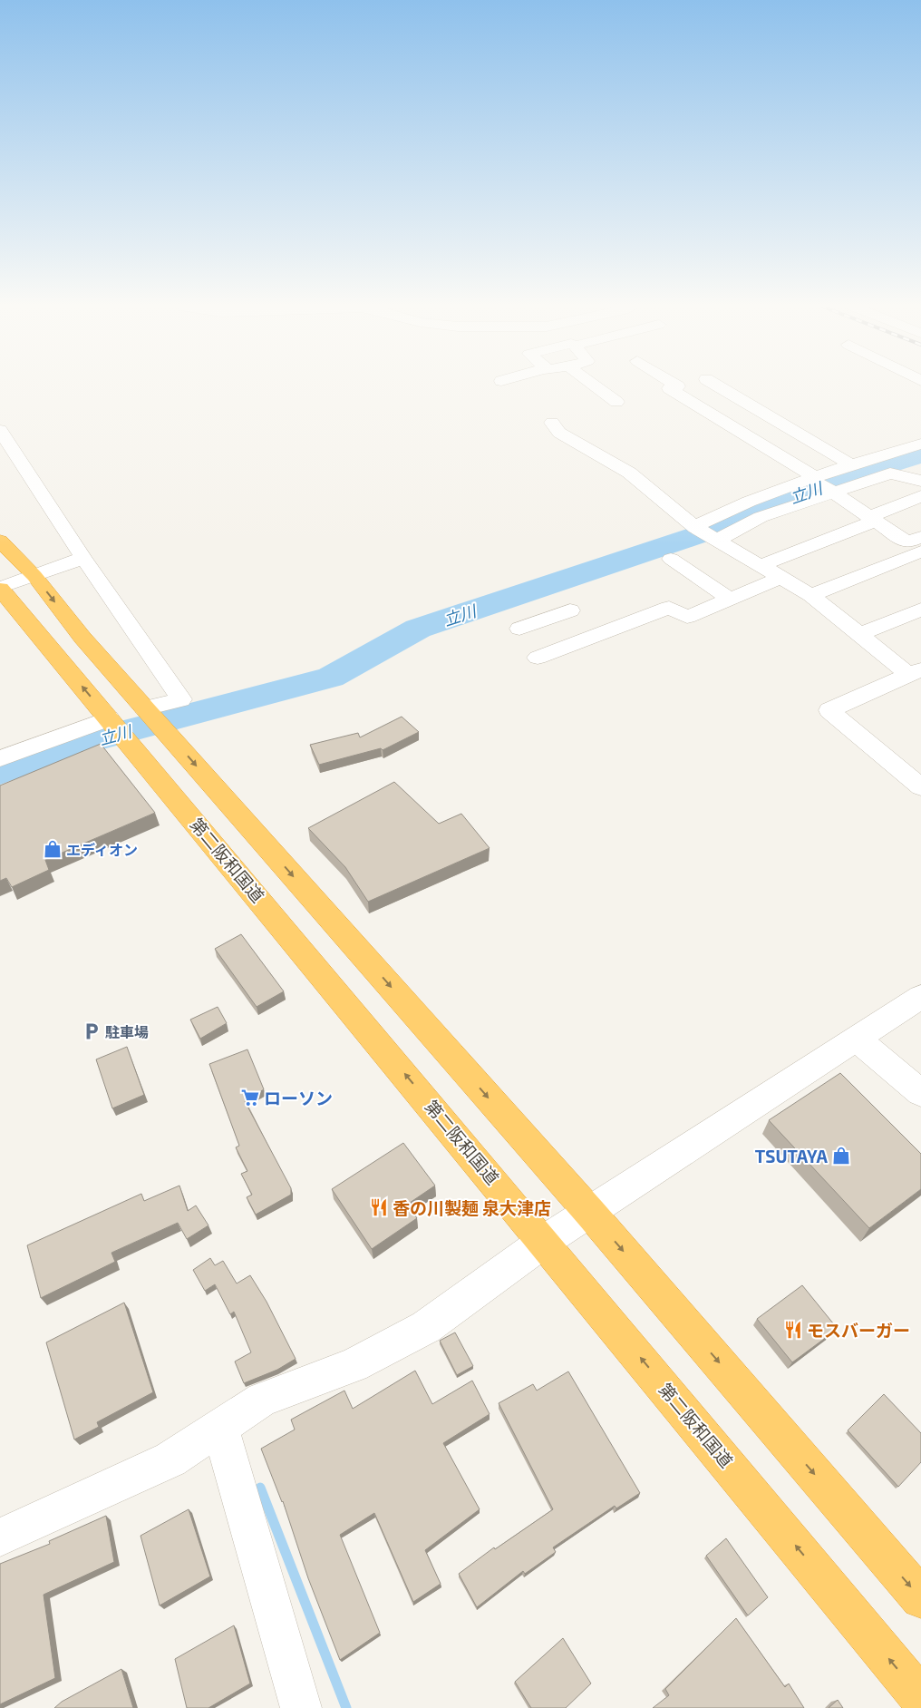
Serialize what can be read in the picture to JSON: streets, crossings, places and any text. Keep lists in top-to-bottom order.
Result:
{
  "streets": {
    "highway": ["第二阪和国道"]
  },
  "water": ["立川"],
  "places": {
    "shop": ["エディオン", "TSUTAYA"],
    "parking": ["駐車場"],
    "supermarket": ["ローソン"],
    "restaurant": ["香の川製麺 泉大津店", "モスバーガー"]
  }
}
